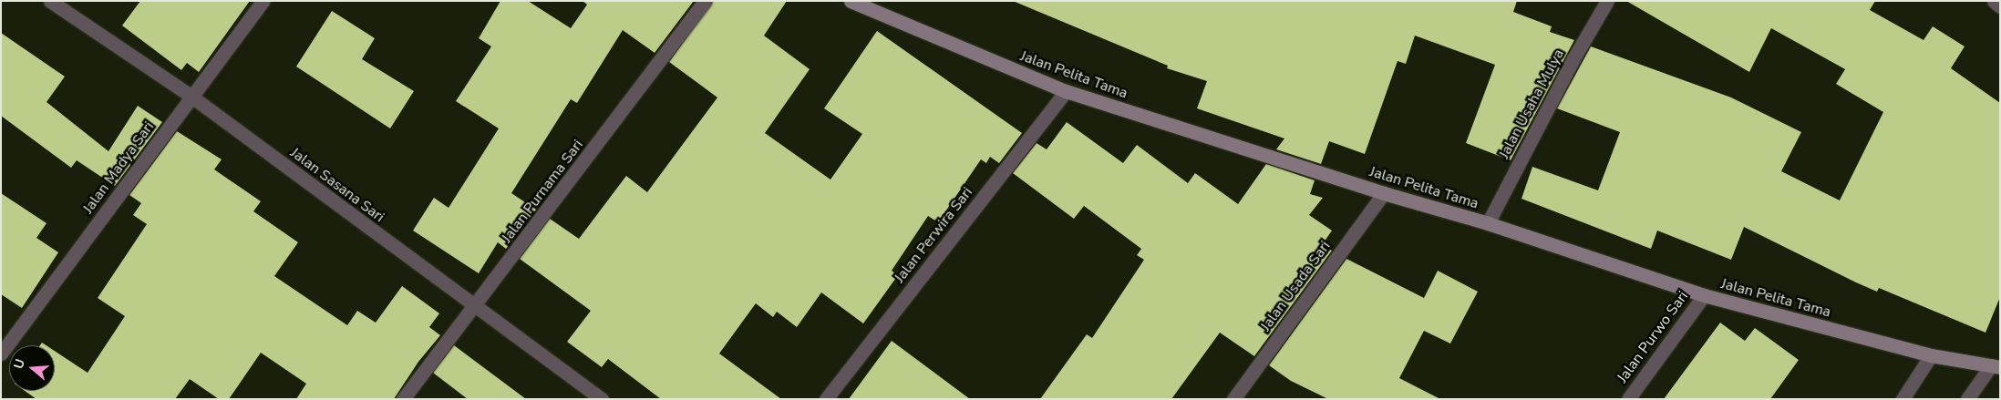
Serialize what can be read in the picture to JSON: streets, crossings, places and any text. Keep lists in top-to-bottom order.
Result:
{
  "streets": {
    "street": [
      "Jalan Pelita Tama",
      "Jalan Usaha Mulya",
      "Jalan Madya Sari",
      "Jalan Sasana Sari",
      "Jalan Purnama Sari",
      "Jalan Perwira Sari",
      "Jalan Usada Sari",
      "Jalan Purwo Sari"
    ]
  },
  "crossings": [
    ["Jalan Pelita Tama", "Jalan Usaha Mulya"],
    ["Jalan Pelita Tama", "Jalan Perwira Sari"],
    ["Jalan Pelita Tama", "Jalan Usada Sari"],
    ["Jalan Pelita Tama", "Jalan Purwo Sari"],
    ["Jalan Madya Sari", "Jalan Sasana Sari"],
    ["Jalan Sasana Sari", "Jalan Purnama Sari"]
  ],
  "north": "left"
}
